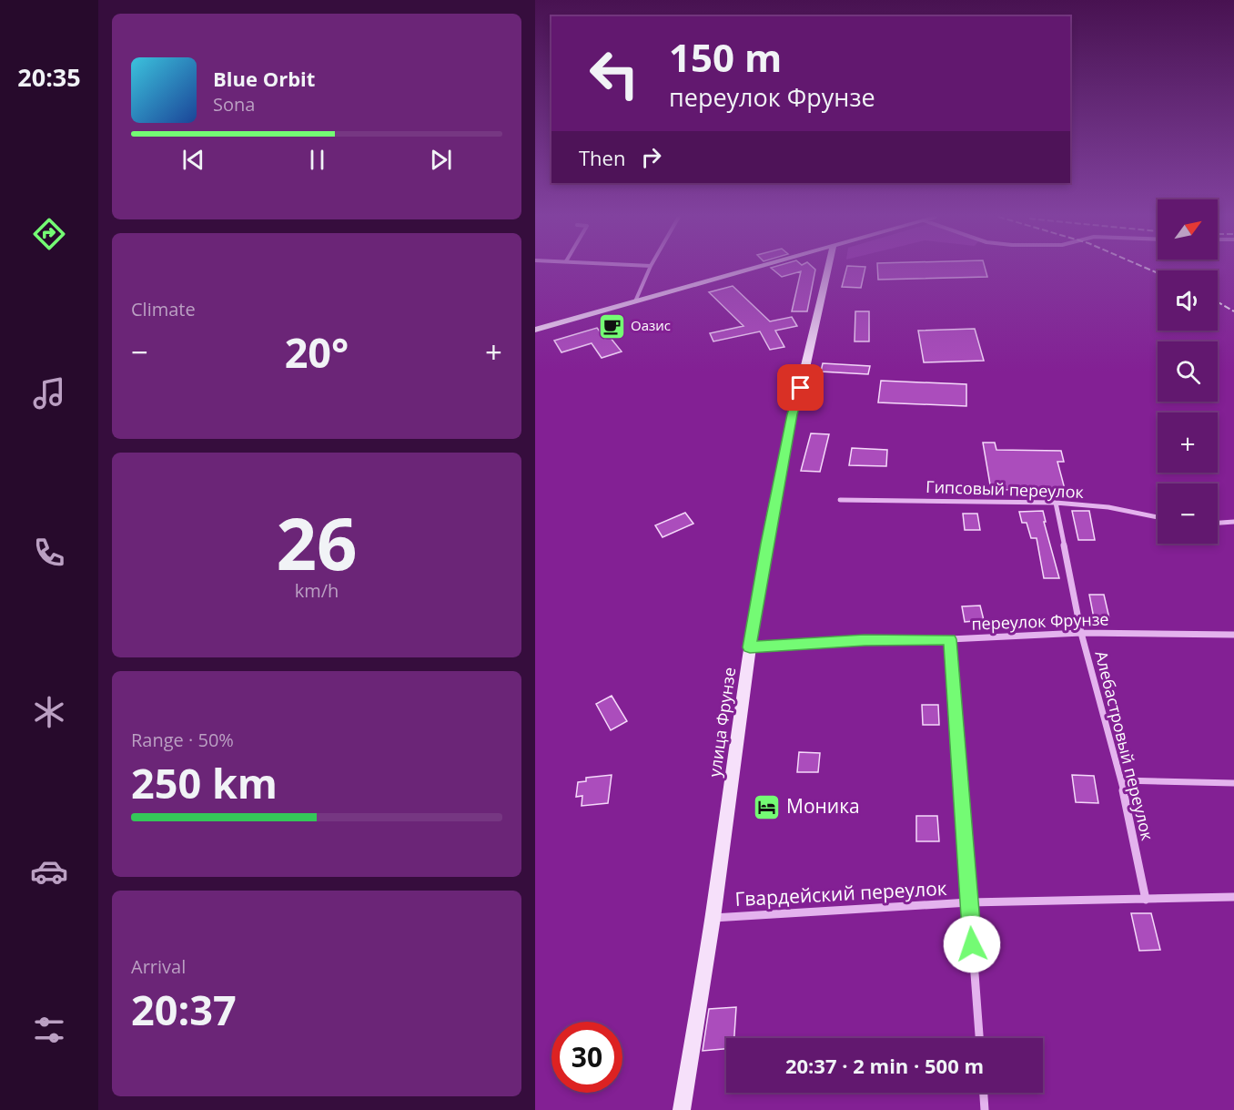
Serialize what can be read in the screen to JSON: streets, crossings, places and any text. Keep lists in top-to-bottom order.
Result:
{
  "streets": {
    "main road": ["улица Фрунзе"],
    "street": [
      "Гипсовый переулок",
      "переулок Фрунзе",
      "Алебастровый переулок",
      "Гвардейский переулок"
    ]
  },
  "crossings": [
    ["Гипсовый переулок", "Алебастровый переулок"],
    ["переулок Фрунзе", "улица Фрунзе"],
    ["переулок Фрунзе", "Алебастровый переулок"],
    ["улица Фрунзе", "Гвардейский переулок"],
    ["Алебастровый переулок", "Гвардейский переулок"]
  ],
  "places": {
    "cafe": ["Оазис"],
    "hotel": ["Моника"]
  },
  "north": "top right",
  "page": {
    "tabs": "20:35",
    "turn": ["150 m", "переулок Фрунзе"],
    "song": ["Blue Orbit", "Sona"],
    "then": "Then",
    "map_buttons": ["+", "−"],
    "tile": [
      "Climate",
      ["26", "km/h"],
      ["Range · 50%", "250 km"],
      ["Arrival", "20:37"]
    ],
    "heat": ["−", "20°", "+"],
    "limit": "30",
    "trip": "20:37 · 2 min · 500 m"
  }
}
